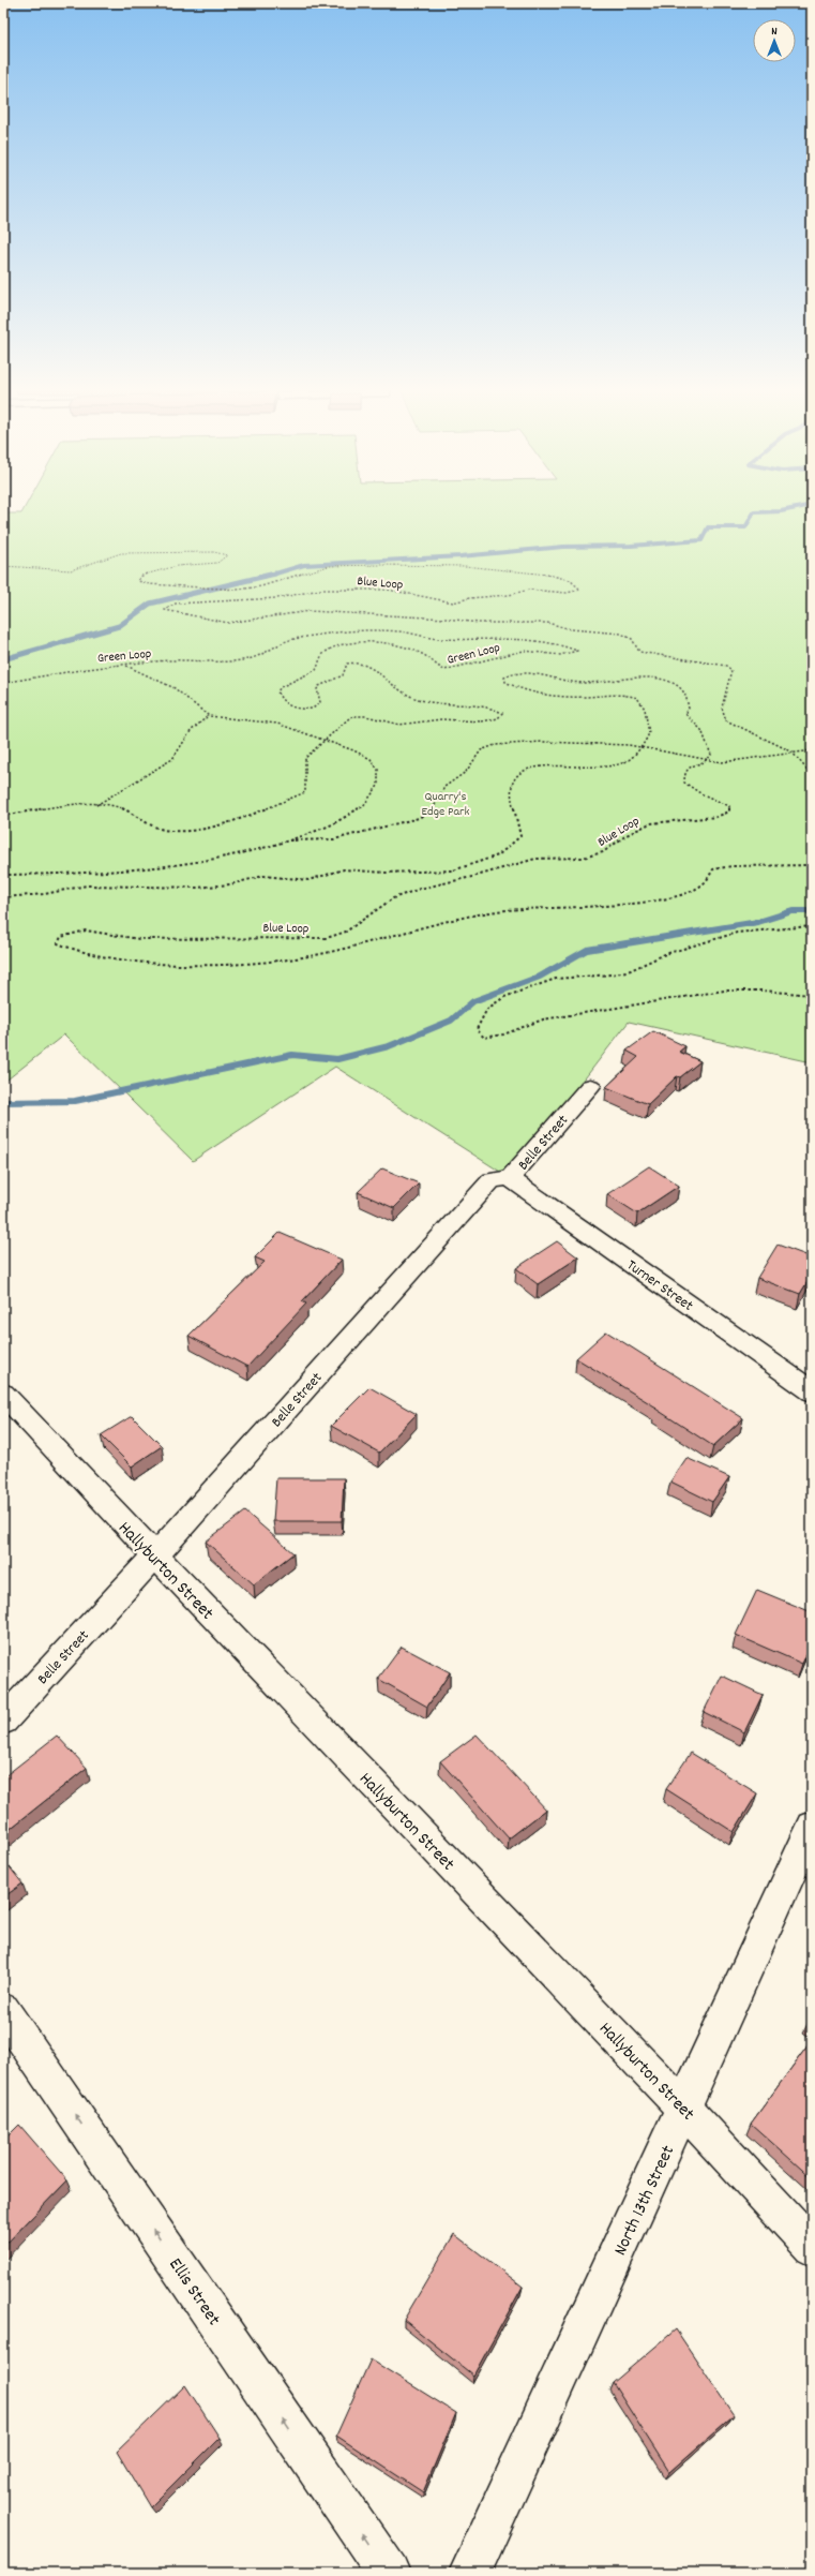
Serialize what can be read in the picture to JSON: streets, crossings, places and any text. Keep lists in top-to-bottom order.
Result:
{
  "streets": {
    "street": [
      "Belle Street",
      "Turner Street",
      "Hallyburton Street",
      "North 13th Street",
      "Ellis Street"
    ],
    "path": ["Blue Loop", "Green Loop"]
  },
  "crossings": [
    ["Belle Street", "Turner Street"],
    ["Belle Street", "Hallyburton Street"],
    ["Hallyburton Street", "North 13th Street"]
  ],
  "one_way": ["Ellis Street"],
  "parks": ["Quarry's Edge Park"],
  "north": "top"
}
